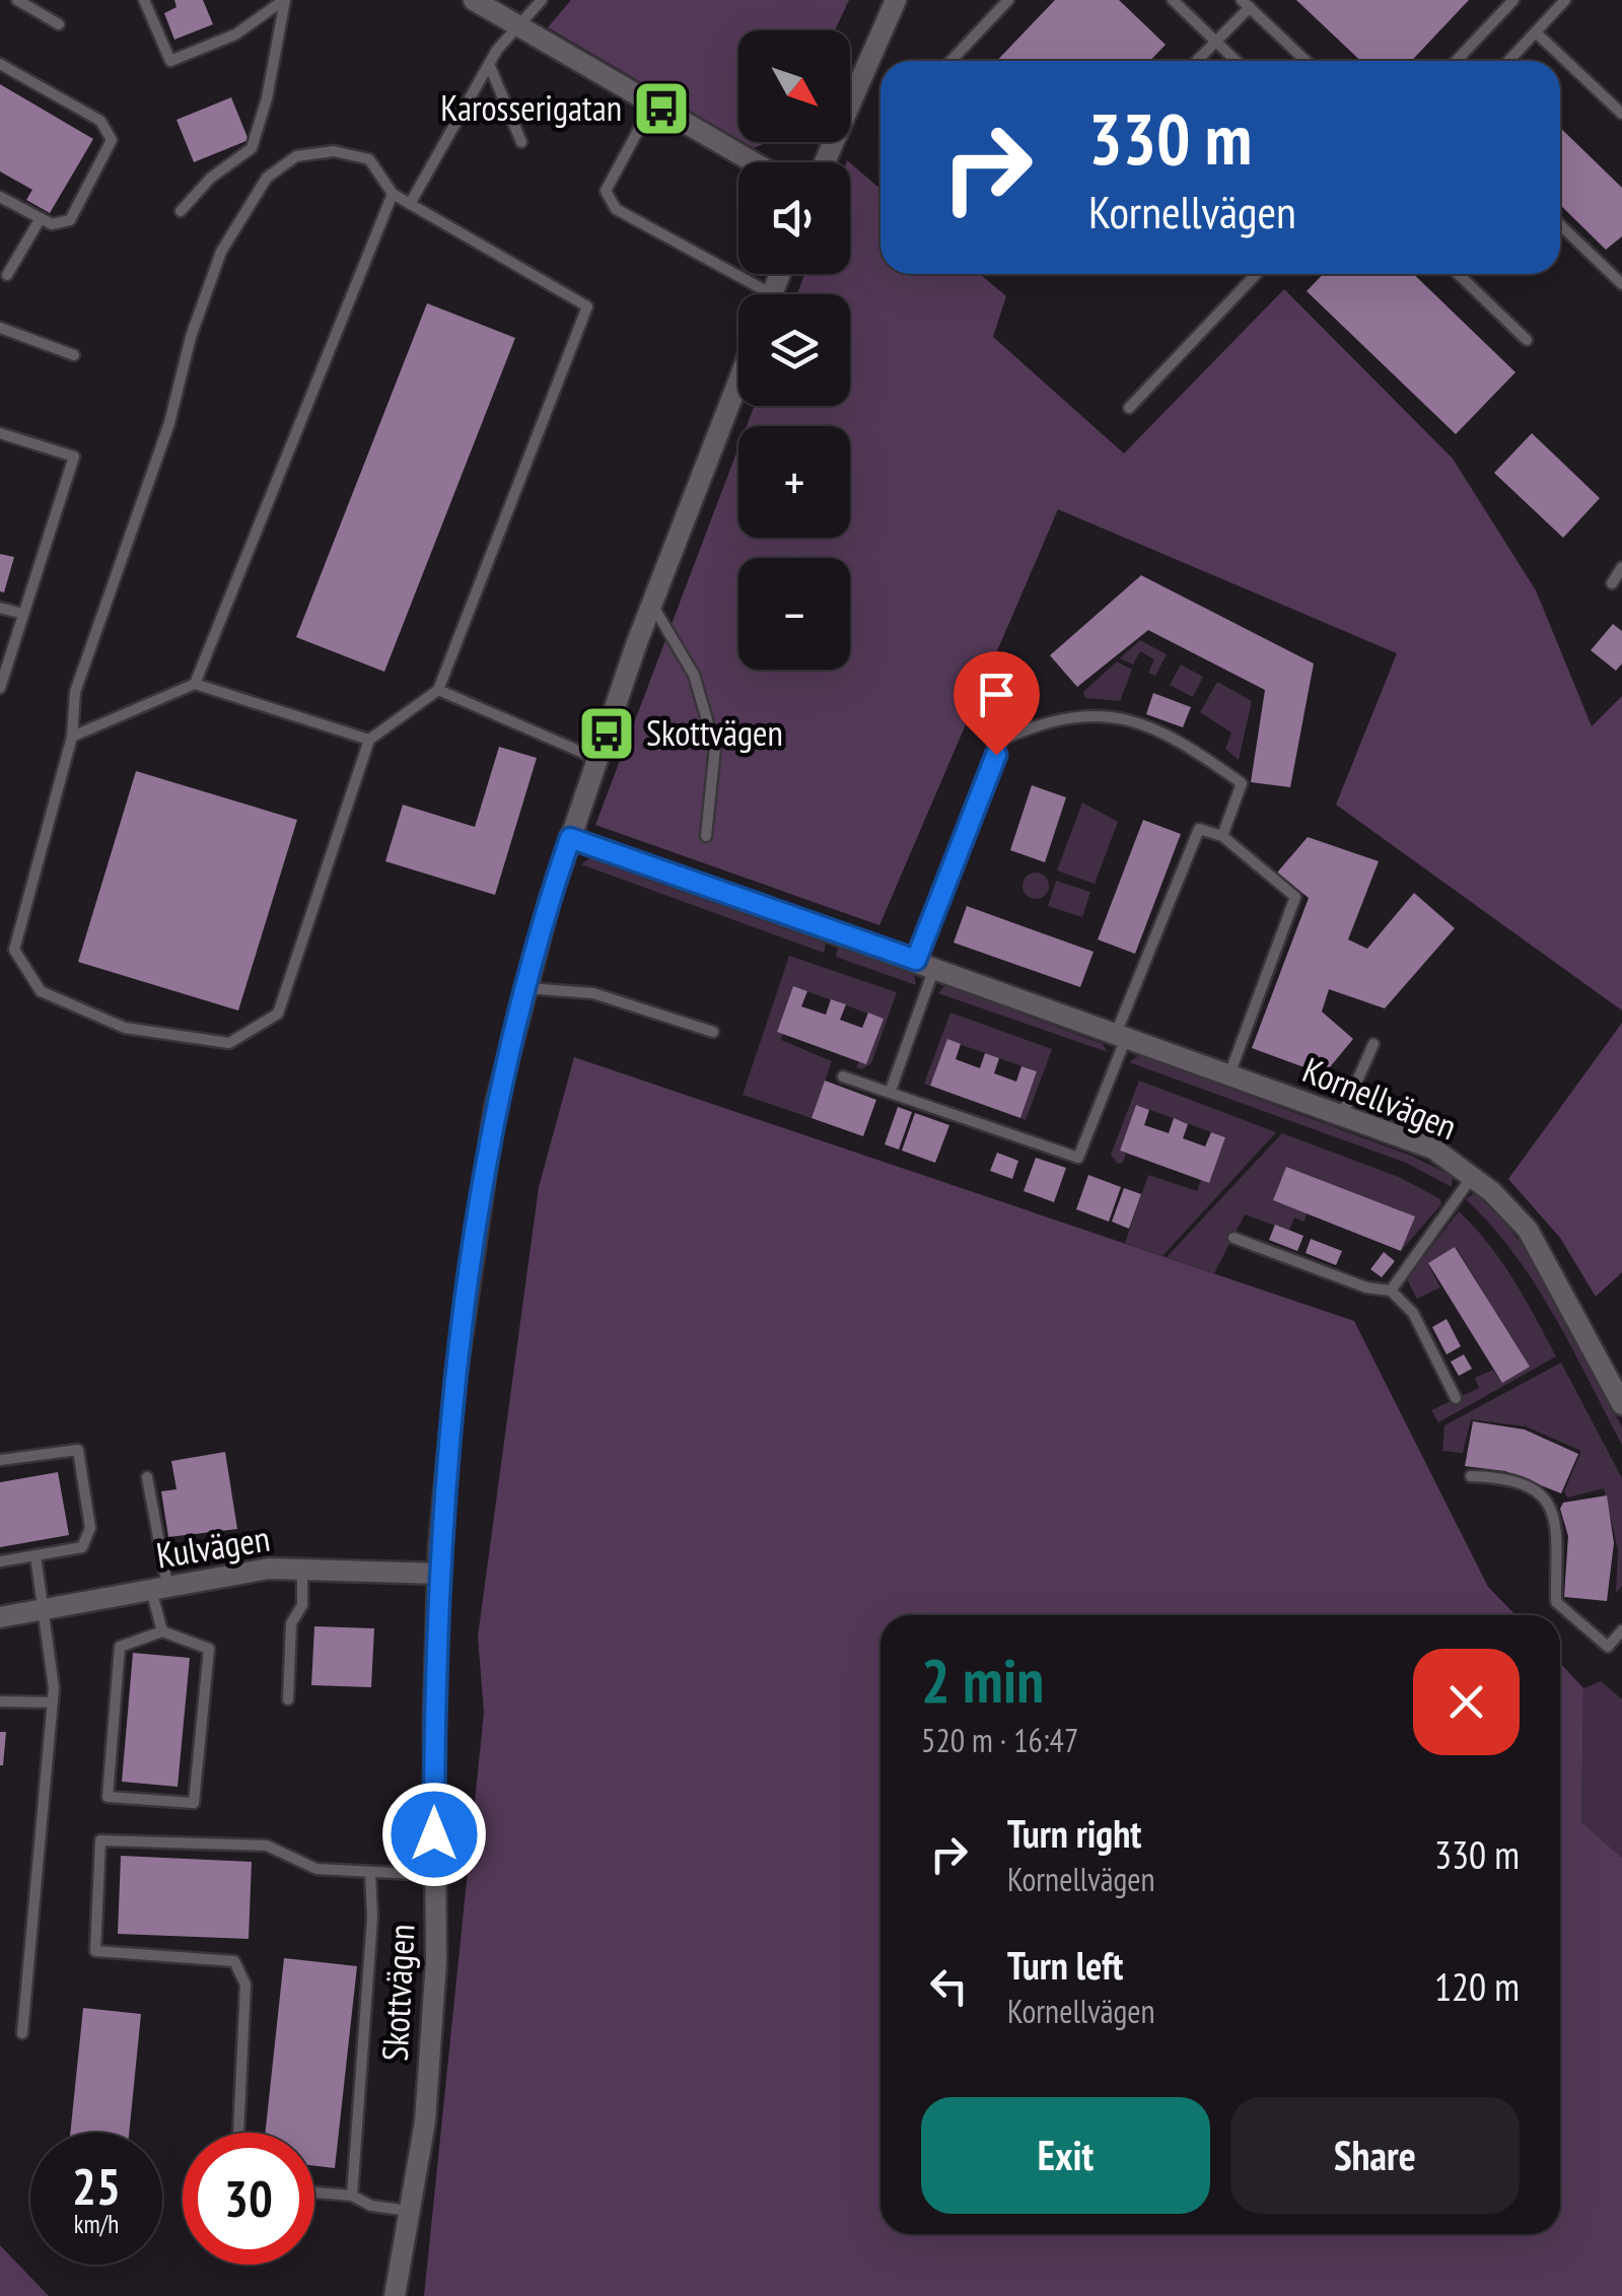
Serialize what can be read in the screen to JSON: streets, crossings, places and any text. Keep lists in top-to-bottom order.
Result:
{
  "streets": {
    "street": ["Kornellvägen", "Kulvägen", "Skottvägen"]
  },
  "crossings": [
    ["Kornellvägen", "Skottvägen"],
    ["Kulvägen", "Skottvägen"]
  ],
  "places": {
    "bus stop": ["Karosserigatan", "Skottvägen"]
  },
  "north": "bottom right",
  "page": {
    "map_buttons": ["+", "−"],
    "turn": ["330 m", "Kornellvägen"],
    "heading": ["2 min", "520 m · 16:47"],
    "list": [
      {
        "name": "Turn right",
        "note": "Kornellvägen",
        "value": "330 m"
      },
      {
        "name": "Turn left",
        "note": "Kornellvägen",
        "value": "120 m"
      }
    ],
    "buttons": ["Exit", "Share"],
    "speed": "25 km/h",
    "limit": "30"
  }
}
